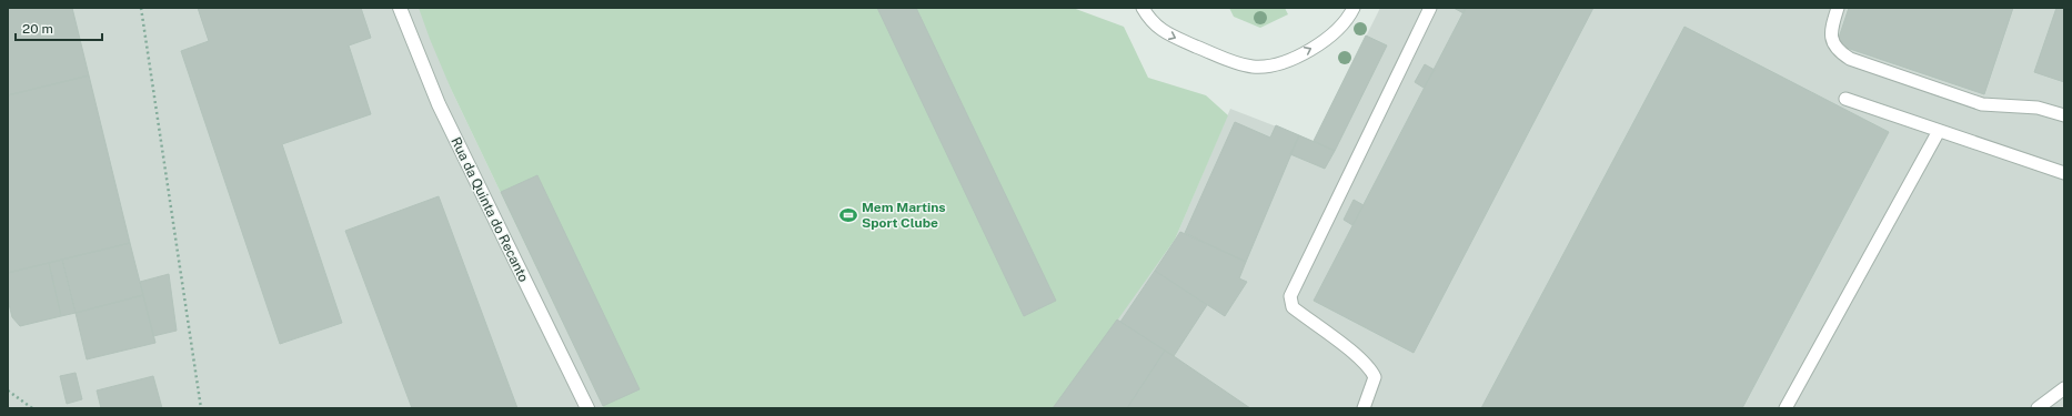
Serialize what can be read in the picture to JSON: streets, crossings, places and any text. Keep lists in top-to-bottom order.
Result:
{
  "streets": {
    "street": ["Rua da Quinta do Recanto"]
  },
  "places": {
    "sports": ["Mem Martins Sport Clube"]
  },
  "scale_bar": "20 m"
}
